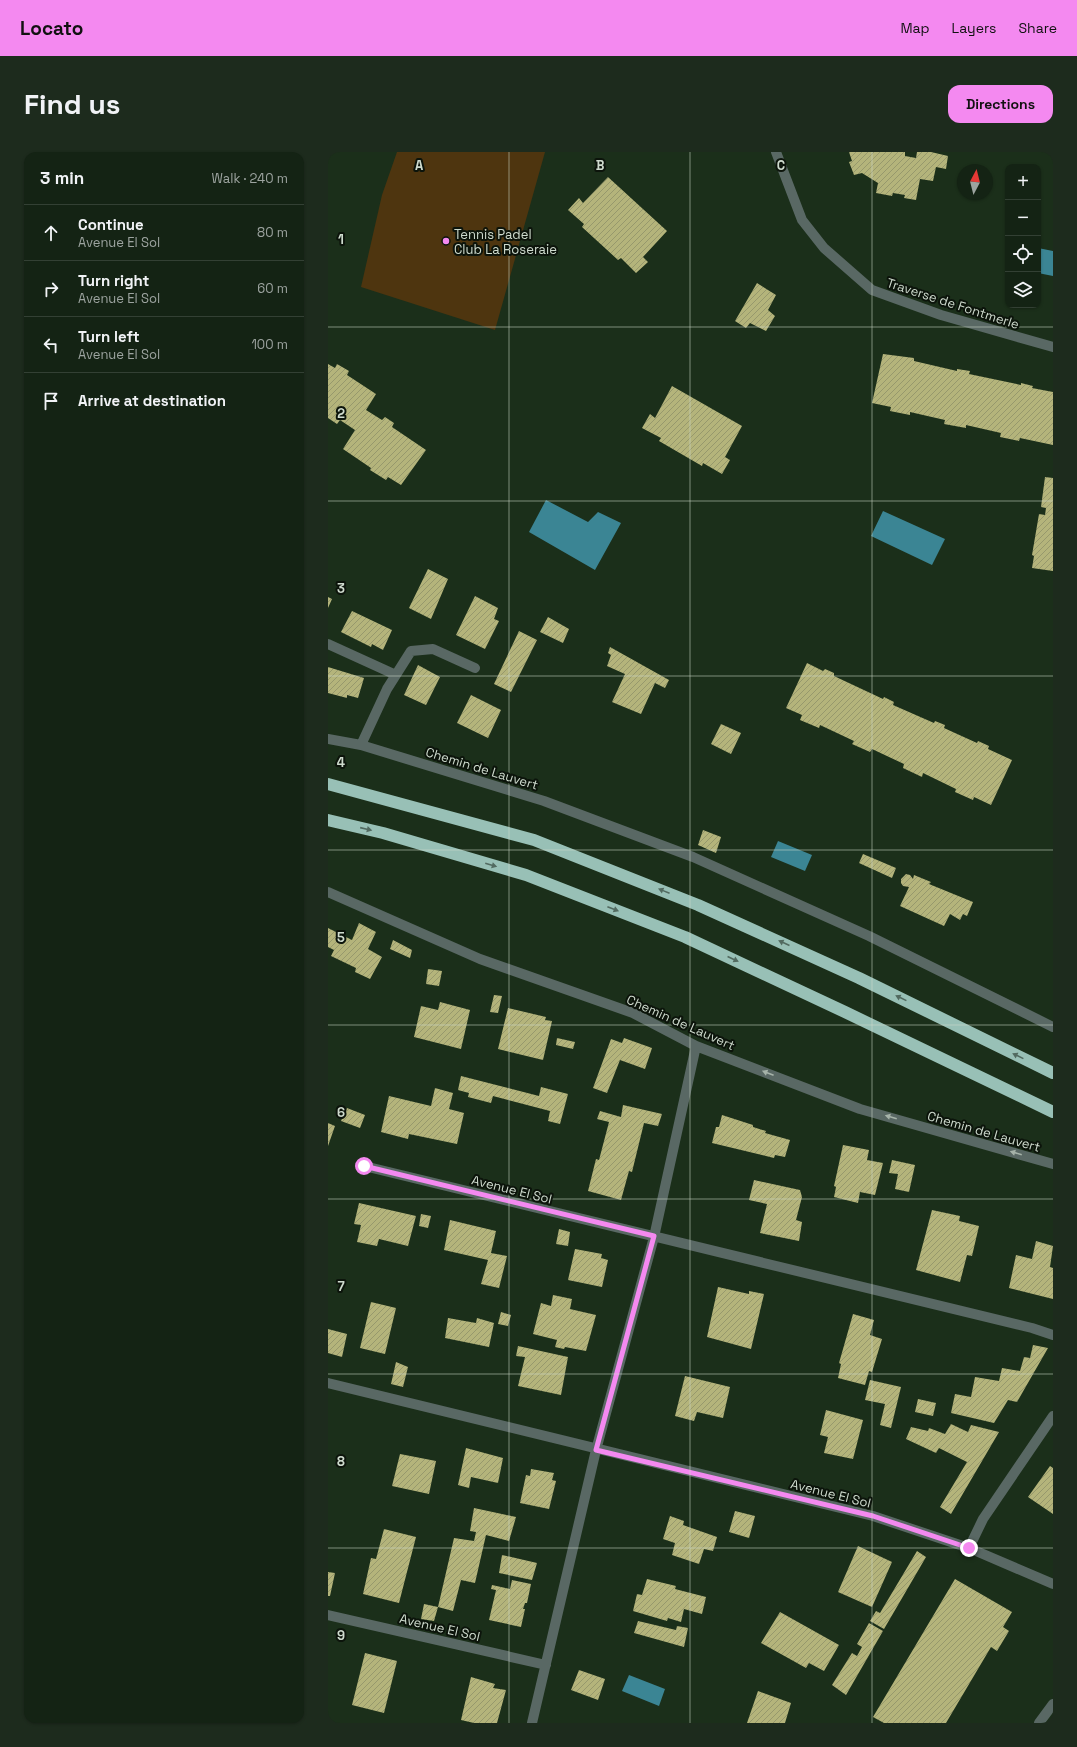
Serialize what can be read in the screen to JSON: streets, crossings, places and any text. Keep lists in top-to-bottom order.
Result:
{
  "streets": {
    "street": ["Traverse de Fontmerle", "Chemin de Lauvert", "Avenue El Sol"]
  },
  "places": ["Tennis Padel Club La Roseraie"],
  "north": "top",
  "page": {
    "header": "Locato",
    "nav": ["Map", "Layers", "Share"],
    "buttons": "Directions",
    "title": "Find us",
    "heading": ["3 min", "Walk · 240 m"],
    "map_buttons": ["+", "−"],
    "list": [
      ["Continue", "Avenue El Sol", "80 m"],
      ["Turn right", "Avenue El Sol", "60 m"],
      ["Turn left", "Avenue El Sol", "100 m"],
      "Arrive at destination"
    ]
  },
  "grid": {
    "columns": ["A", "B", "C"],
    "rows": [
      "1",
      "2",
      "3",
      "4",
      "5",
      "6",
      "7",
      "8",
      "9"
    ]
  }
}
